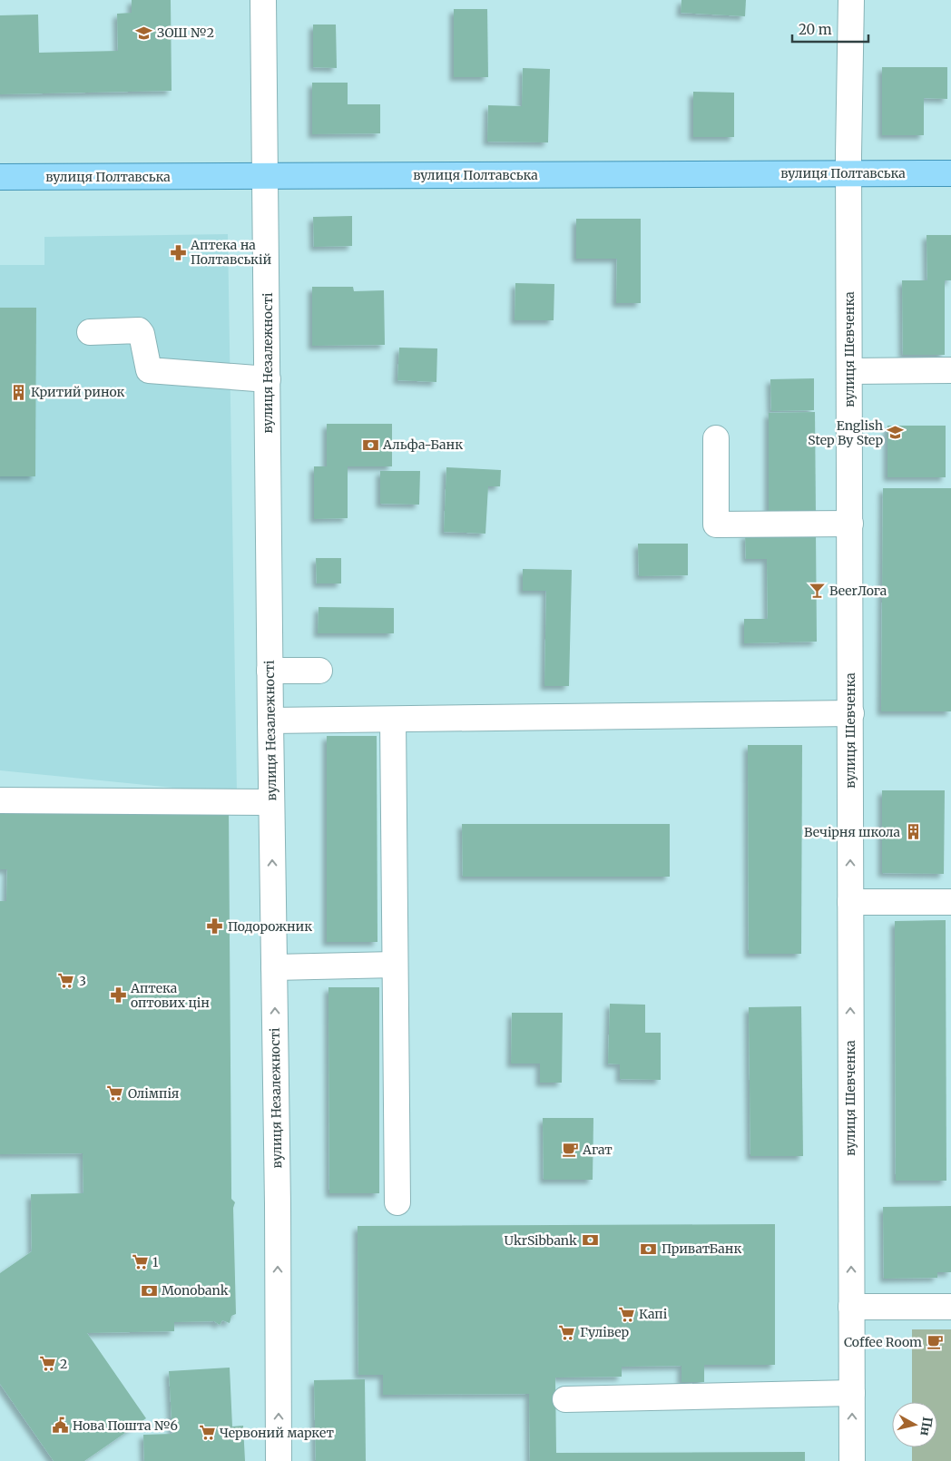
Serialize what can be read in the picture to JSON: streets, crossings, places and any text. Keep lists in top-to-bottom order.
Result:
{
  "streets": {
    "main road": ["вулиця Полтавська"],
    "street": ["вулиця Шевченка", "вулиця Незалежності"]
  },
  "crossings": [
    ["вулиця Полтавська", "вулиця Шевченка"],
    ["вулиця Полтавська", "вулиця Незалежності"]
  ],
  "one_way": ["вулиця Шевченка"],
  "places": {
    "school or university": ["ЗОШ №2", "English Step By Step"],
    "pharmacy": ["Аптека на Полтавській", "Подорожник", "Аптека оптових цін"],
    "building": ["Критий ринок", "Вечірня школа"],
    "bank": [
      "Альфа-Банк",
      "UkrSibbank",
      "ПриватБанк",
      "Monobank"
    ],
    "bar": ["BeerЛога"],
    "supermarket": [
      "3",
      "Олімпія",
      "1",
      "Капі",
      "Гулівер",
      "2",
      "Червоний маркет"
    ],
    "cafe": ["Агат", "Coffee Room"],
    "public building": ["Нова Пошта №6"]
  },
  "scale_bar": "20 m",
  "north": "right"
}
